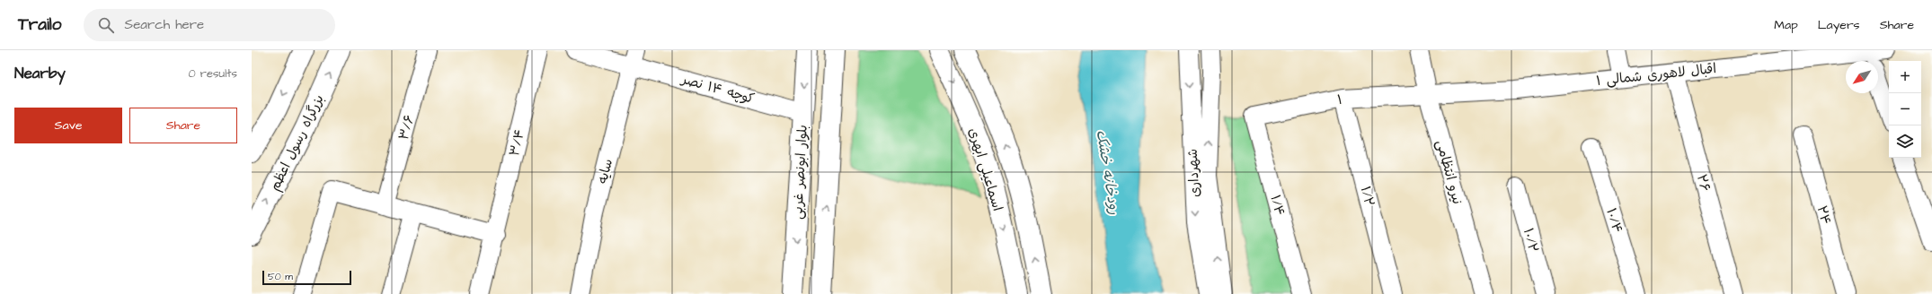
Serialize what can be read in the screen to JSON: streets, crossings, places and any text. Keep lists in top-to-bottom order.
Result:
{
  "streets": {
    "main road": ["بزرگراه رسول اعظم", "اسماعیلی ابهری", "بلوار ابونصر غربی"],
    "street": [
      "اقبال لاهوری شمالی ۱",
      "کوچه ۱۴ نصر",
      "۱",
      "۳/۶",
      "۳/۴",
      "سایه",
      "نیرو انتظامی",
      "شهرداری",
      "۲۶",
      "۱/۲",
      "۱/۴",
      "۲۴",
      "۱۰/۴",
      "۱۰/۲"
    ]
  },
  "crossings": [
    ["اقبال لاهوری شمالی ۱", "۱"],
    ["اقبال لاهوری شمالی ۱", "نیرو انتظامی"],
    ["اقبال لاهوری شمالی ۱", "۲۶"],
    ["کوچه ۱۴ نصر", "سایه"],
    ["کوچه ۱۴ نصر", "بلوار ابونصر غربی"],
    ["۱", "نیرو انتظامی"],
    ["۱", "۱/۲"],
    ["۱", "۱/۴"]
  ],
  "water": ["رودخانه خشک"],
  "scale_bar": "50 m",
  "north": "bottom left",
  "page": {
    "header": "Trailo",
    "search": "Search here",
    "nav": ["Map", "Layers", "Share"],
    "heading": ["Nearby", "0 results"],
    "map_buttons": ["+", "−"],
    "buttons": ["Save", "Share"],
    "scale": "50 m"
  }
}
